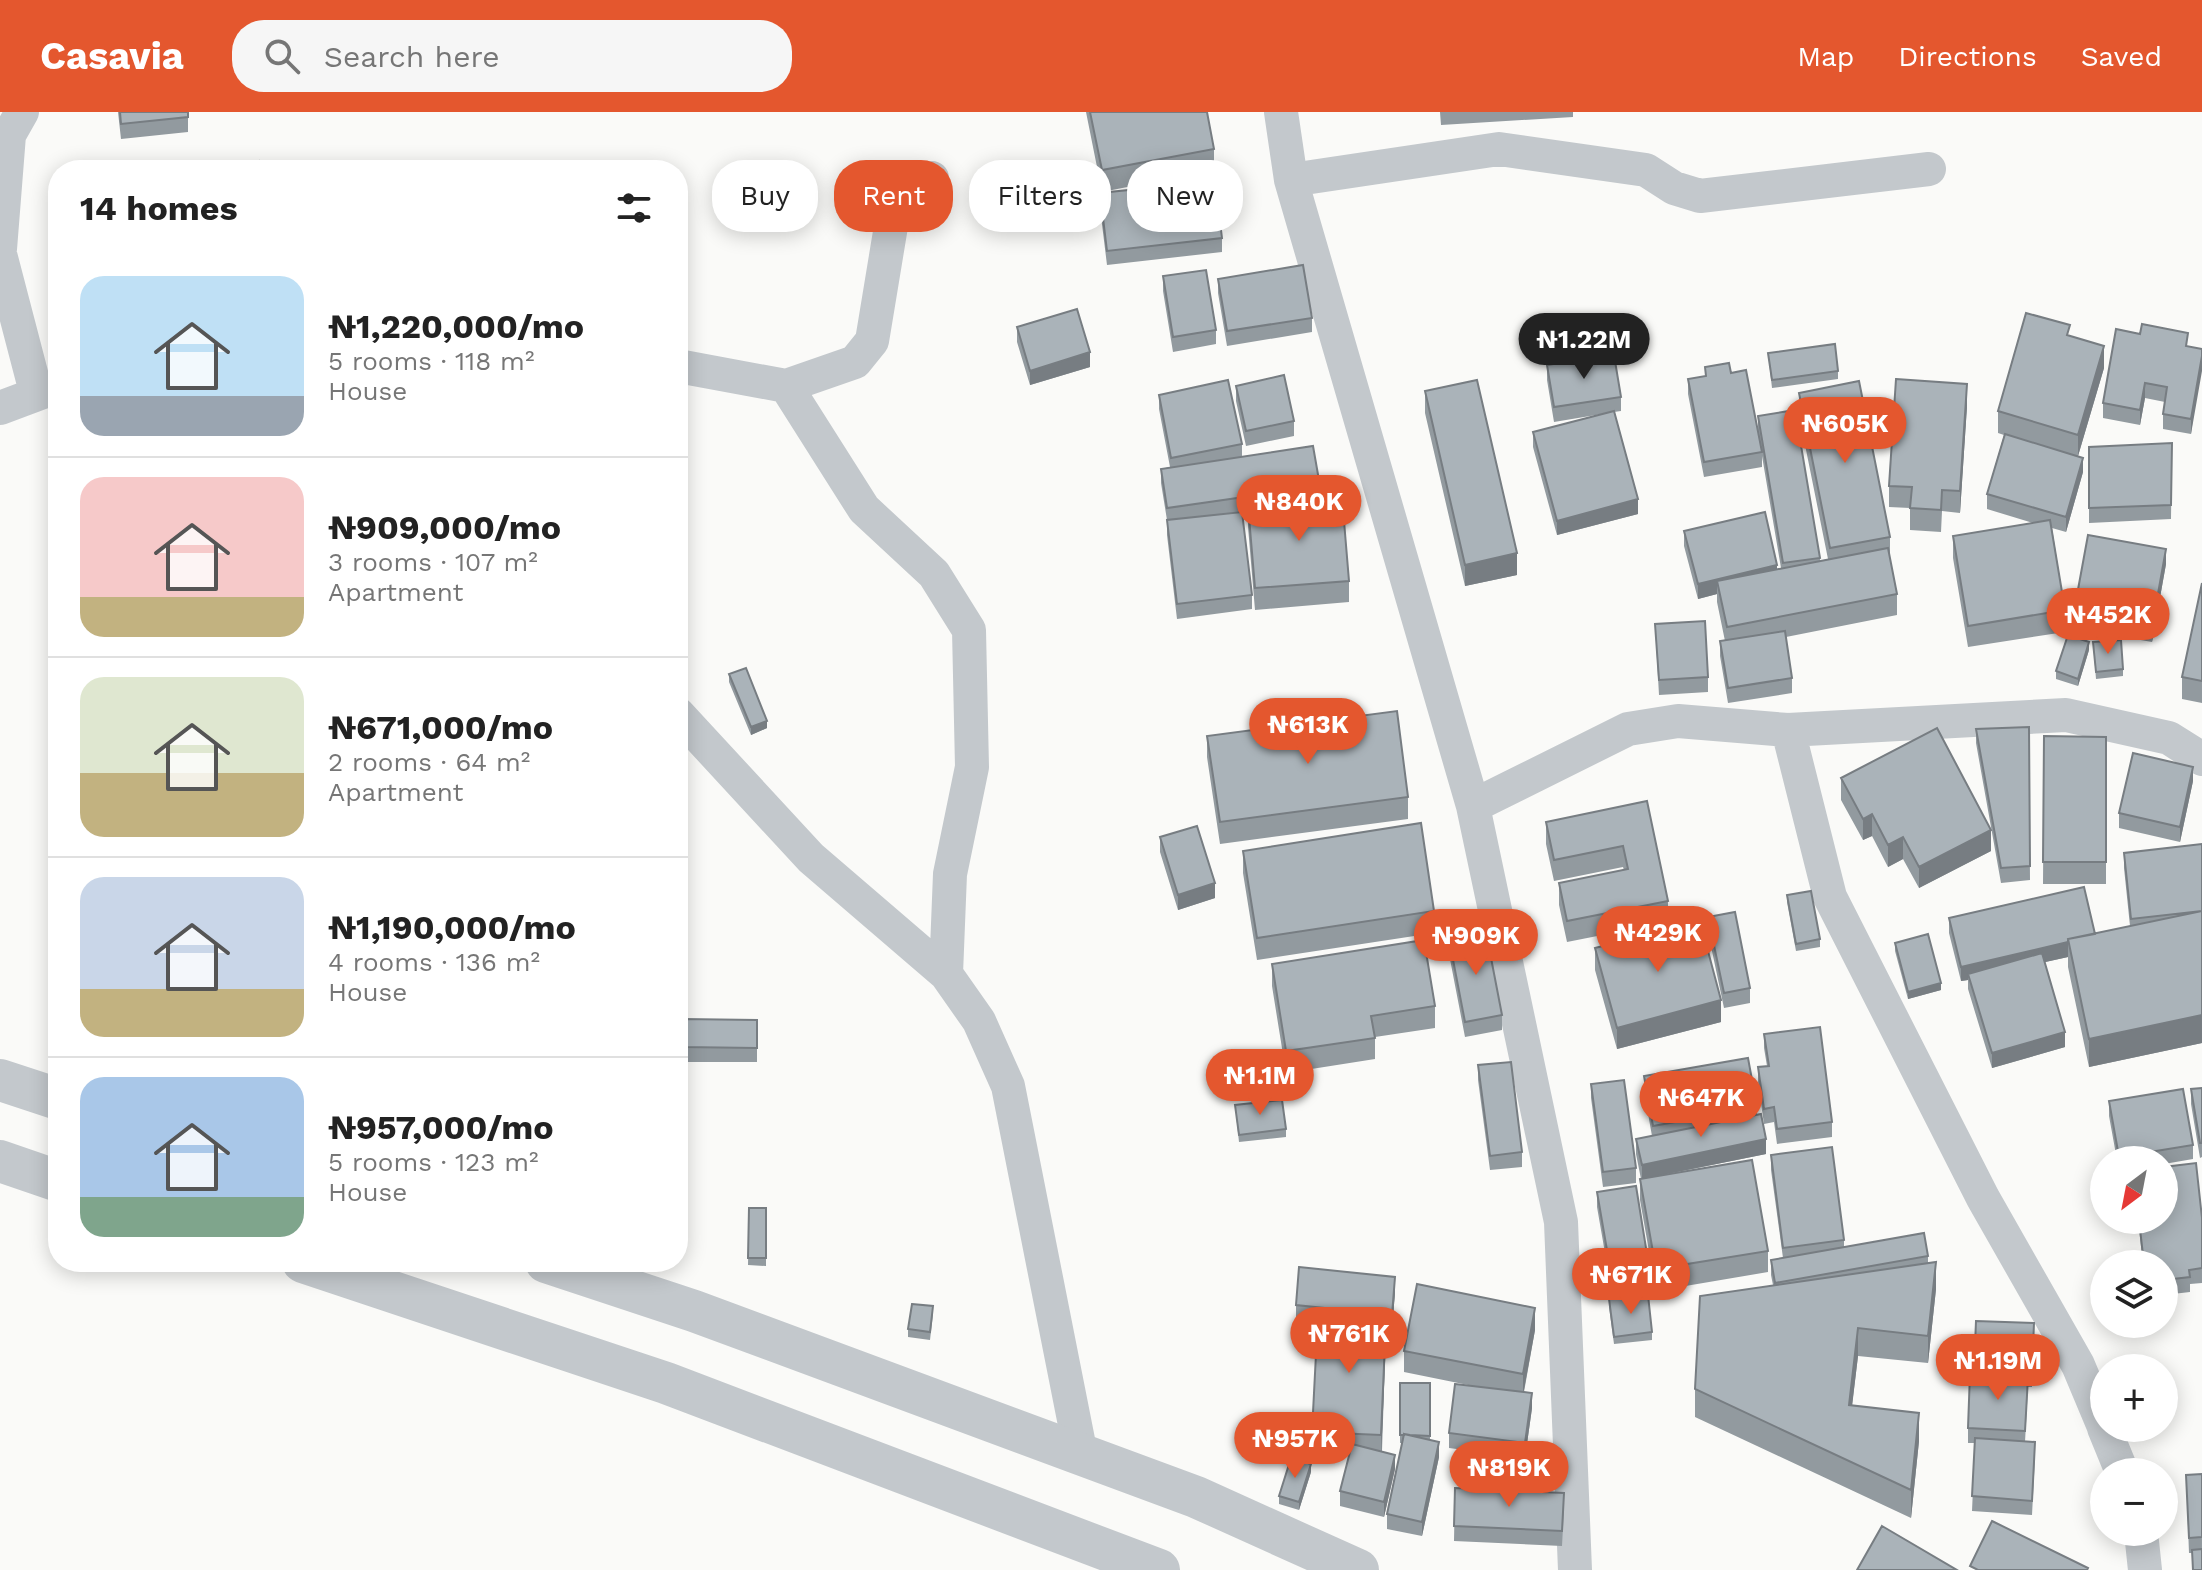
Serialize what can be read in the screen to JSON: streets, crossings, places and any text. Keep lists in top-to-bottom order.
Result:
{
  "north": "bottom left",
  "page": {
    "header": "Casavia",
    "search": "Search here",
    "nav": ["Map", "Directions", "Saved"],
    "chip": [
      "Buy",
      "Rent",
      "Filters",
      "New"
    ],
    "heading": "14 homes",
    "list": [
      {
        "name": "₦1,220,000/mo",
        "note": "5 rooms · 118 m² · House"
      },
      {
        "name": "₦909,000/mo",
        "note": "3 rooms · 107 m² · Apartment"
      },
      {
        "name": "₦671,000/mo",
        "note": "2 rooms · 64 m² · Apartment"
      },
      {
        "name": "₦1,190,000/mo",
        "note": "4 rooms · 136 m² · House"
      },
      {
        "name": "₦957,000/mo",
        "note": "5 rooms · 123 m² · House"
      }
    ],
    "price": [
      "₦1.22M",
      "₦605K",
      "₦840K",
      "₦452K",
      "₦613K",
      "₦429K",
      "₦909K",
      "₦1.1M",
      "₦647K",
      "₦671K",
      "₦761K",
      "₦1.19M",
      "₦957K",
      "₦819K"
    ],
    "map_buttons": ["+", "−"]
  }
}
